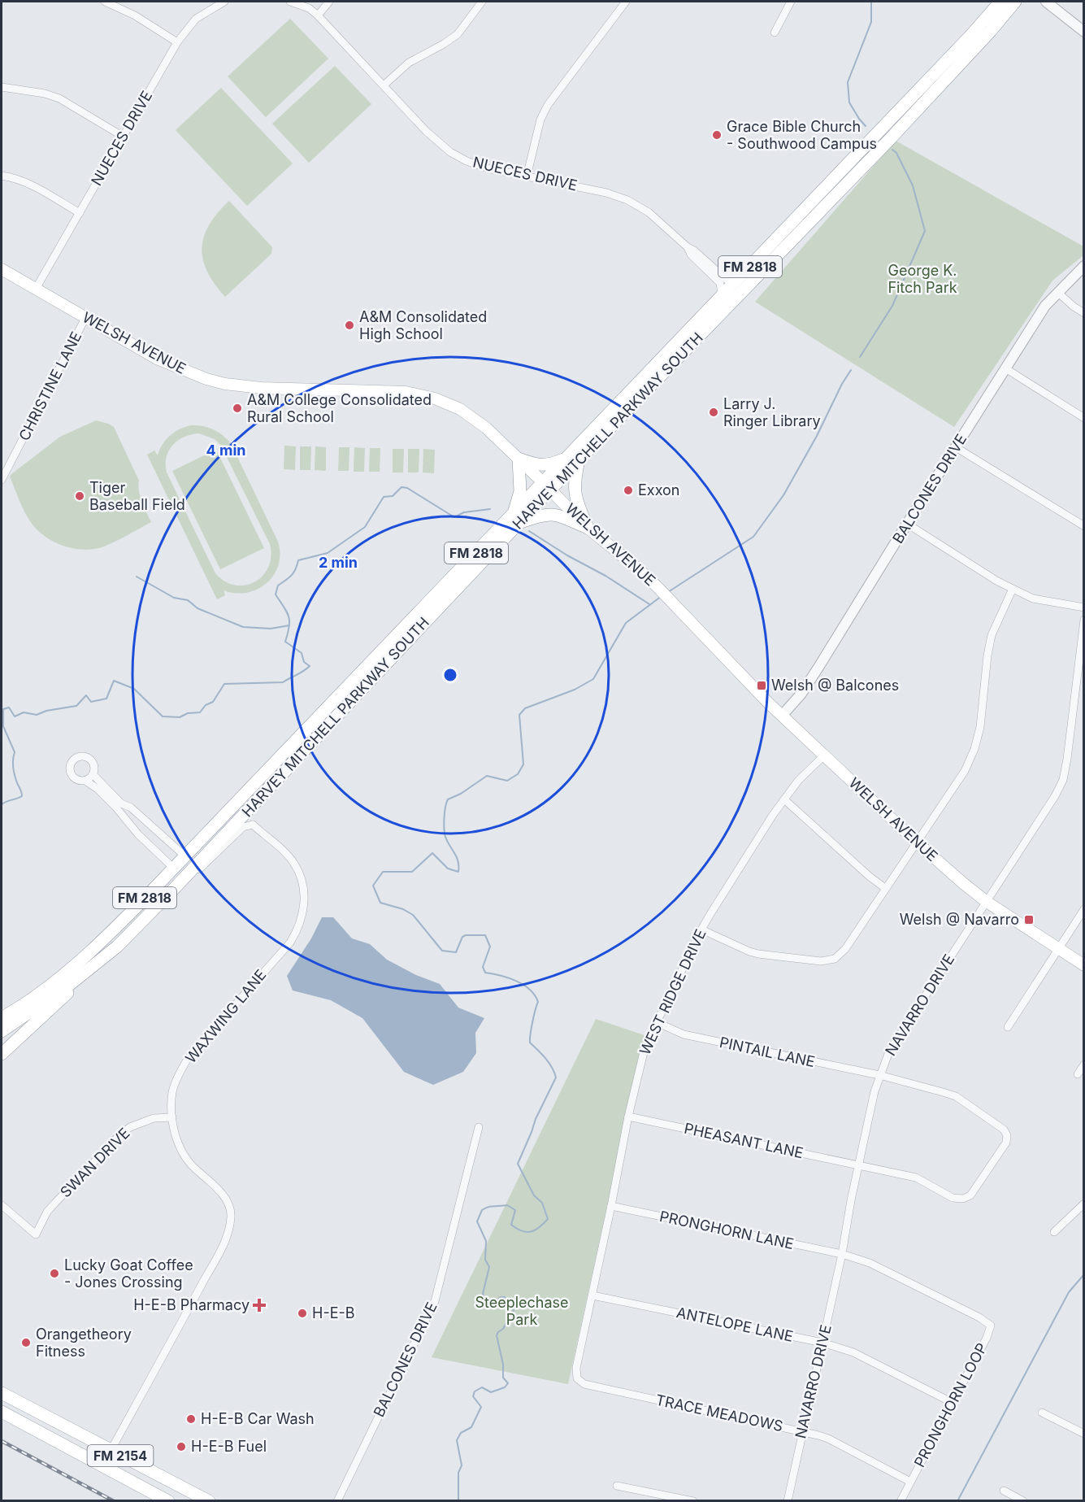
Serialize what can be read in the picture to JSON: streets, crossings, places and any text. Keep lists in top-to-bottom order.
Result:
{
  "streets": {
    "main road": [
      "FM 2818",
      "WELSH AVENUE",
      "HARVEY MITCHELL PARKWAY SOUTH",
      "FM 2154"
    ],
    "street": [
      "NUECES DRIVE",
      "CHRISTINE LANE",
      "BALCONES DRIVE",
      "WEST RIDGE DRIVE",
      "NAVARRO DRIVE",
      "WAXWING LANE",
      "PINTAIL LANE",
      "PHEASANT LANE",
      "SWAN DRIVE",
      "PRONGHORN LANE",
      "ANTELOPE LANE",
      "PRONGHORN LOOP",
      "TRACE MEADOWS"
    ]
  },
  "crossings": [
    ["NUECES DRIVE", "FM 2818"],
    ["NUECES DRIVE", "WELSH AVENUE"],
    ["NUECES DRIVE", "HARVEY MITCHELL PARKWAY SOUTH"],
    ["WELSH AVENUE", "CHRISTINE LANE"],
    ["WELSH AVENUE", "HARVEY MITCHELL PARKWAY SOUTH"],
    ["WELSH AVENUE", "BALCONES DRIVE"],
    ["WELSH AVENUE", "WEST RIDGE DRIVE"],
    ["WELSH AVENUE", "NAVARRO DRIVE"],
    ["WEST RIDGE DRIVE", "PINTAIL LANE"],
    ["WEST RIDGE DRIVE", "PHEASANT LANE"],
    ["WEST RIDGE DRIVE", "PRONGHORN LANE"],
    ["WEST RIDGE DRIVE", "ANTELOPE LANE"],
    ["WEST RIDGE DRIVE", "TRACE MEADOWS"],
    ["NAVARRO DRIVE", "PINTAIL LANE"],
    ["NAVARRO DRIVE", "PHEASANT LANE"],
    ["NAVARRO DRIVE", "PRONGHORN LANE"],
    ["NAVARRO DRIVE", "ANTELOPE LANE"],
    ["NAVARRO DRIVE", "PRONGHORN LOOP"],
    ["NAVARRO DRIVE", "TRACE MEADOWS"],
    ["WAXWING LANE", "SWAN DRIVE"],
    ["WAXWING LANE", "FM 2154"],
    ["PINTAIL LANE", "PHEASANT LANE"],
    ["PRONGHORN LANE", "PRONGHORN LOOP"],
    ["ANTELOPE LANE", "PRONGHORN LOOP"],
    ["PRONGHORN LOOP", "TRACE MEADOWS"]
  ],
  "parks": ["George K. Fitch Park", "Steeplechase Park"],
  "places": {
    "other": [
      "Grace Bible Church - Southwood Campus",
      "A&M Consolidated High School",
      "A&M College Consolidated Rural School",
      "Larry J. Ringer Library",
      "Exxon",
      "Tiger Baseball Field",
      "Lucky Goat Coffee - Jones Crossing",
      "H-E-B",
      "Orangetheory Fitness",
      "H-E-B Car Wash",
      "H-E-B Fuel"
    ],
    "transit": ["Welsh @ Balcones", "Welsh @ Navarro"],
    "health": ["H-E-B Pharmacy"]
  },
  "rings": ["4 min", "2 min"]
}
